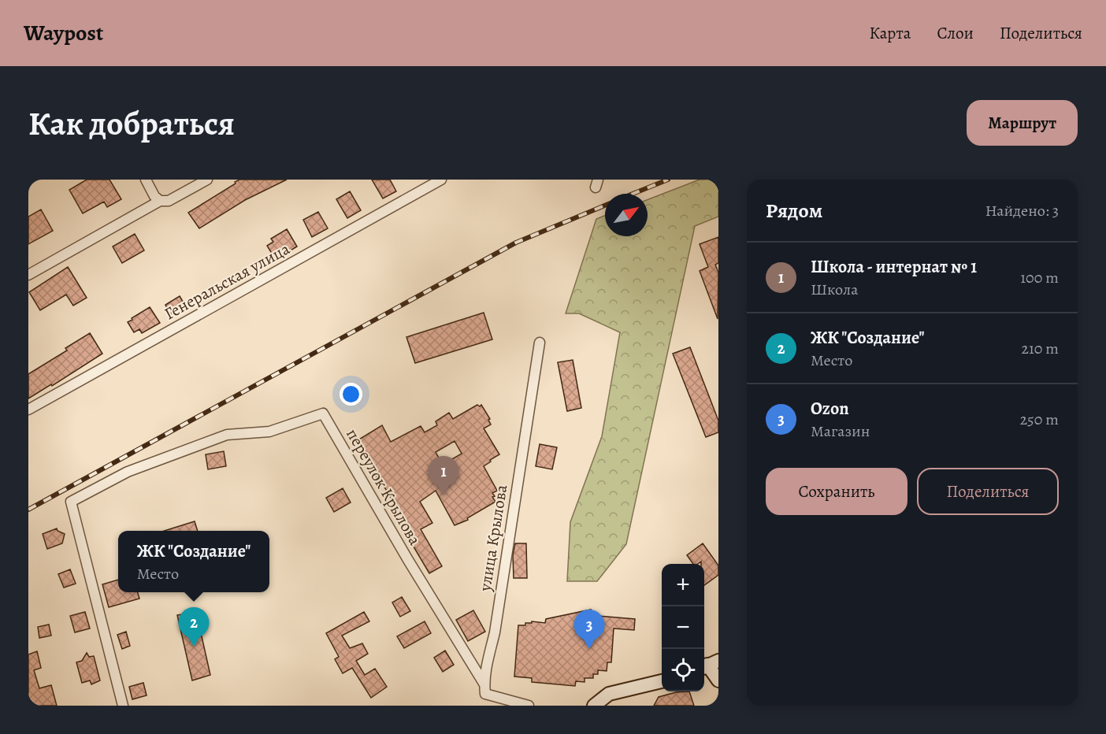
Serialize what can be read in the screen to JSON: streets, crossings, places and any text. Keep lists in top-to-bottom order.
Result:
{
  "streets": {
    "street": ["Генеральская улица", "переулок Крылова", "улица Крылова"]
  },
  "crossings": [
    ["переулок Крылова", "улица Крылова"]
  ],
  "north": "top right",
  "page": {
    "header": "Waypost",
    "nav": ["Карта", "Слои", "Поделиться"],
    "buttons": [
      "Маршрут",
      ["Сохранить", "Поделиться"]
    ],
    "title": "Как добраться",
    "heading": ["Рядом", "Найдено: 3"],
    "list": [
      {
        "mark": "1",
        "name": "Школа - интернат № 1",
        "note": "Школа",
        "value": "100 m"
      },
      {
        "mark": "2",
        "name": "ЖК \"Создание\"",
        "note": "Место",
        "value": "210 m"
      },
      {
        "mark": "3",
        "name": "Ozon",
        "note": "Магазин",
        "value": "250 m"
      }
    ],
    "pins": ["1", "2", "3"],
    "popup": ["ЖК \"Создание\"", "Место"],
    "map_buttons": ["+", "−"]
  }
}
